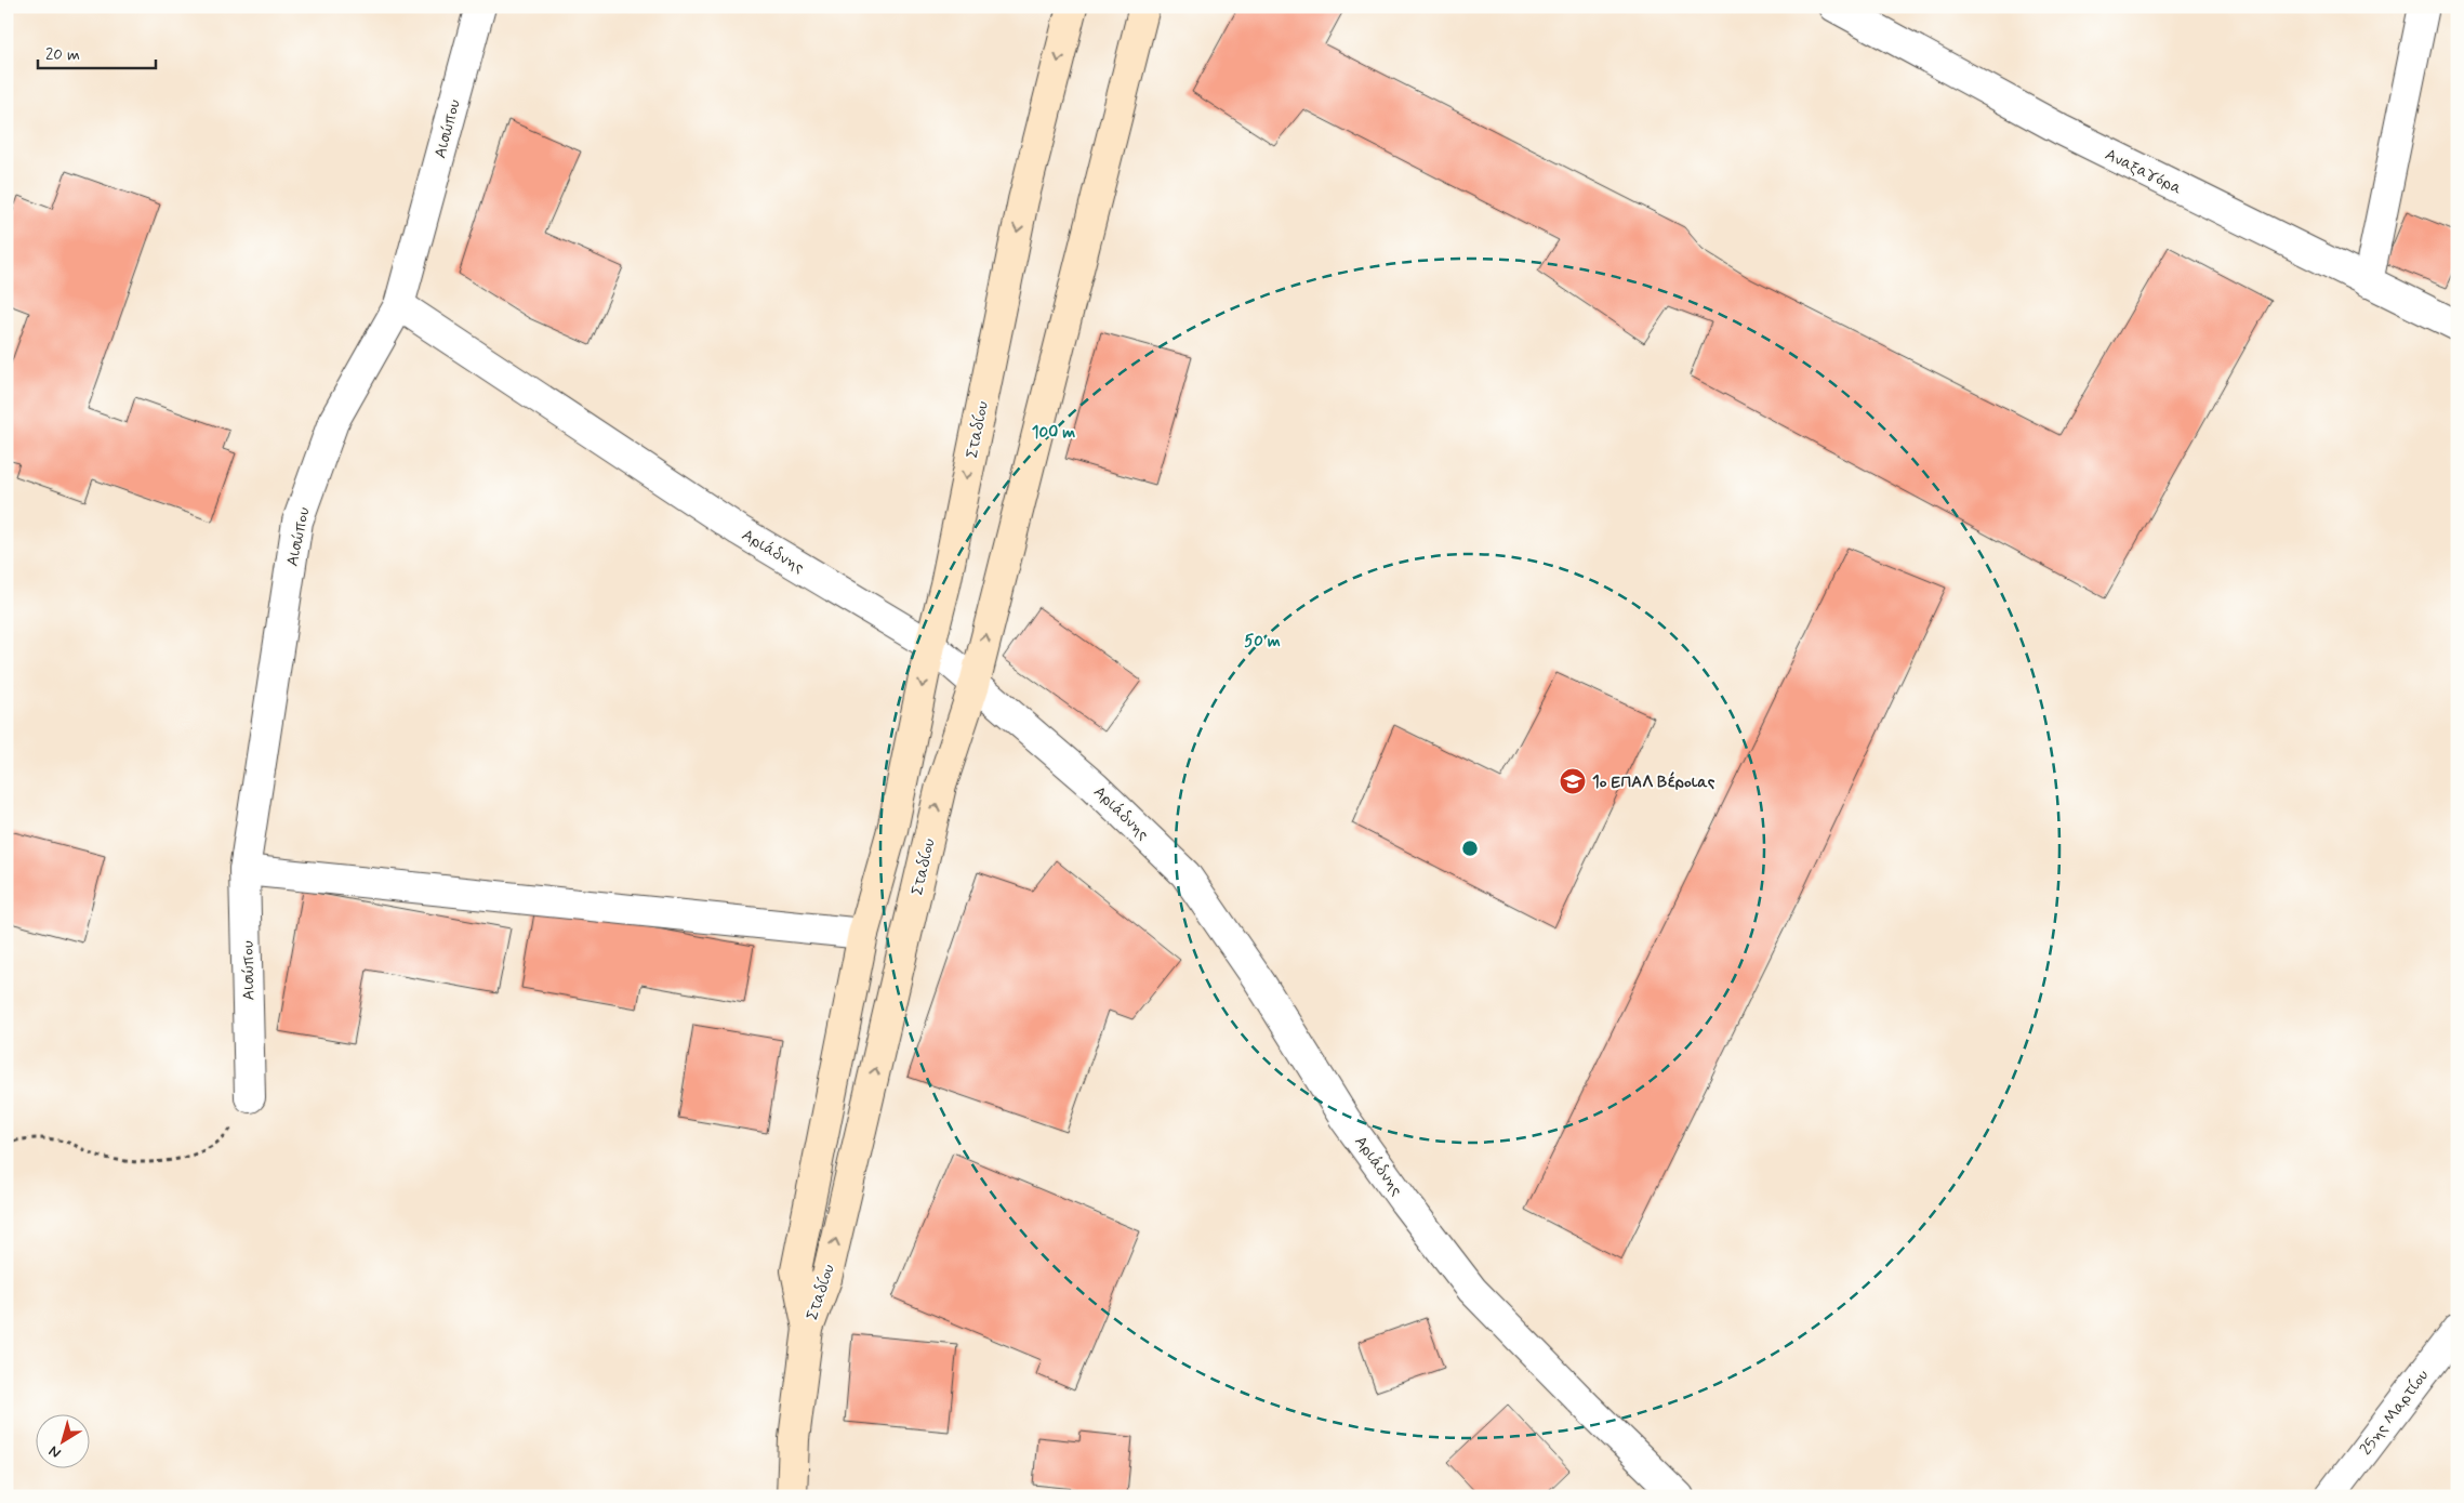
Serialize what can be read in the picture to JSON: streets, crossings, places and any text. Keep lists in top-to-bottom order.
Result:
{
  "streets": {
    "main road": ["Σταδίου"],
    "street": [
      "Αισώπου",
      "Αναξαγόρα",
      "Αριάδνης",
      "25ης Μαρτίου"
    ]
  },
  "crossings": [
    ["Αισώπου", "Αριάδνης"],
    ["Σταδίου", "Αριάδνης"]
  ],
  "places": {
    "school or university": ["1ο ΕΠΑΛ Βέροιας"]
  },
  "scale_bar": "20 m",
  "north": "bottom left",
  "rings": ["100 m", "50 m"]
}
